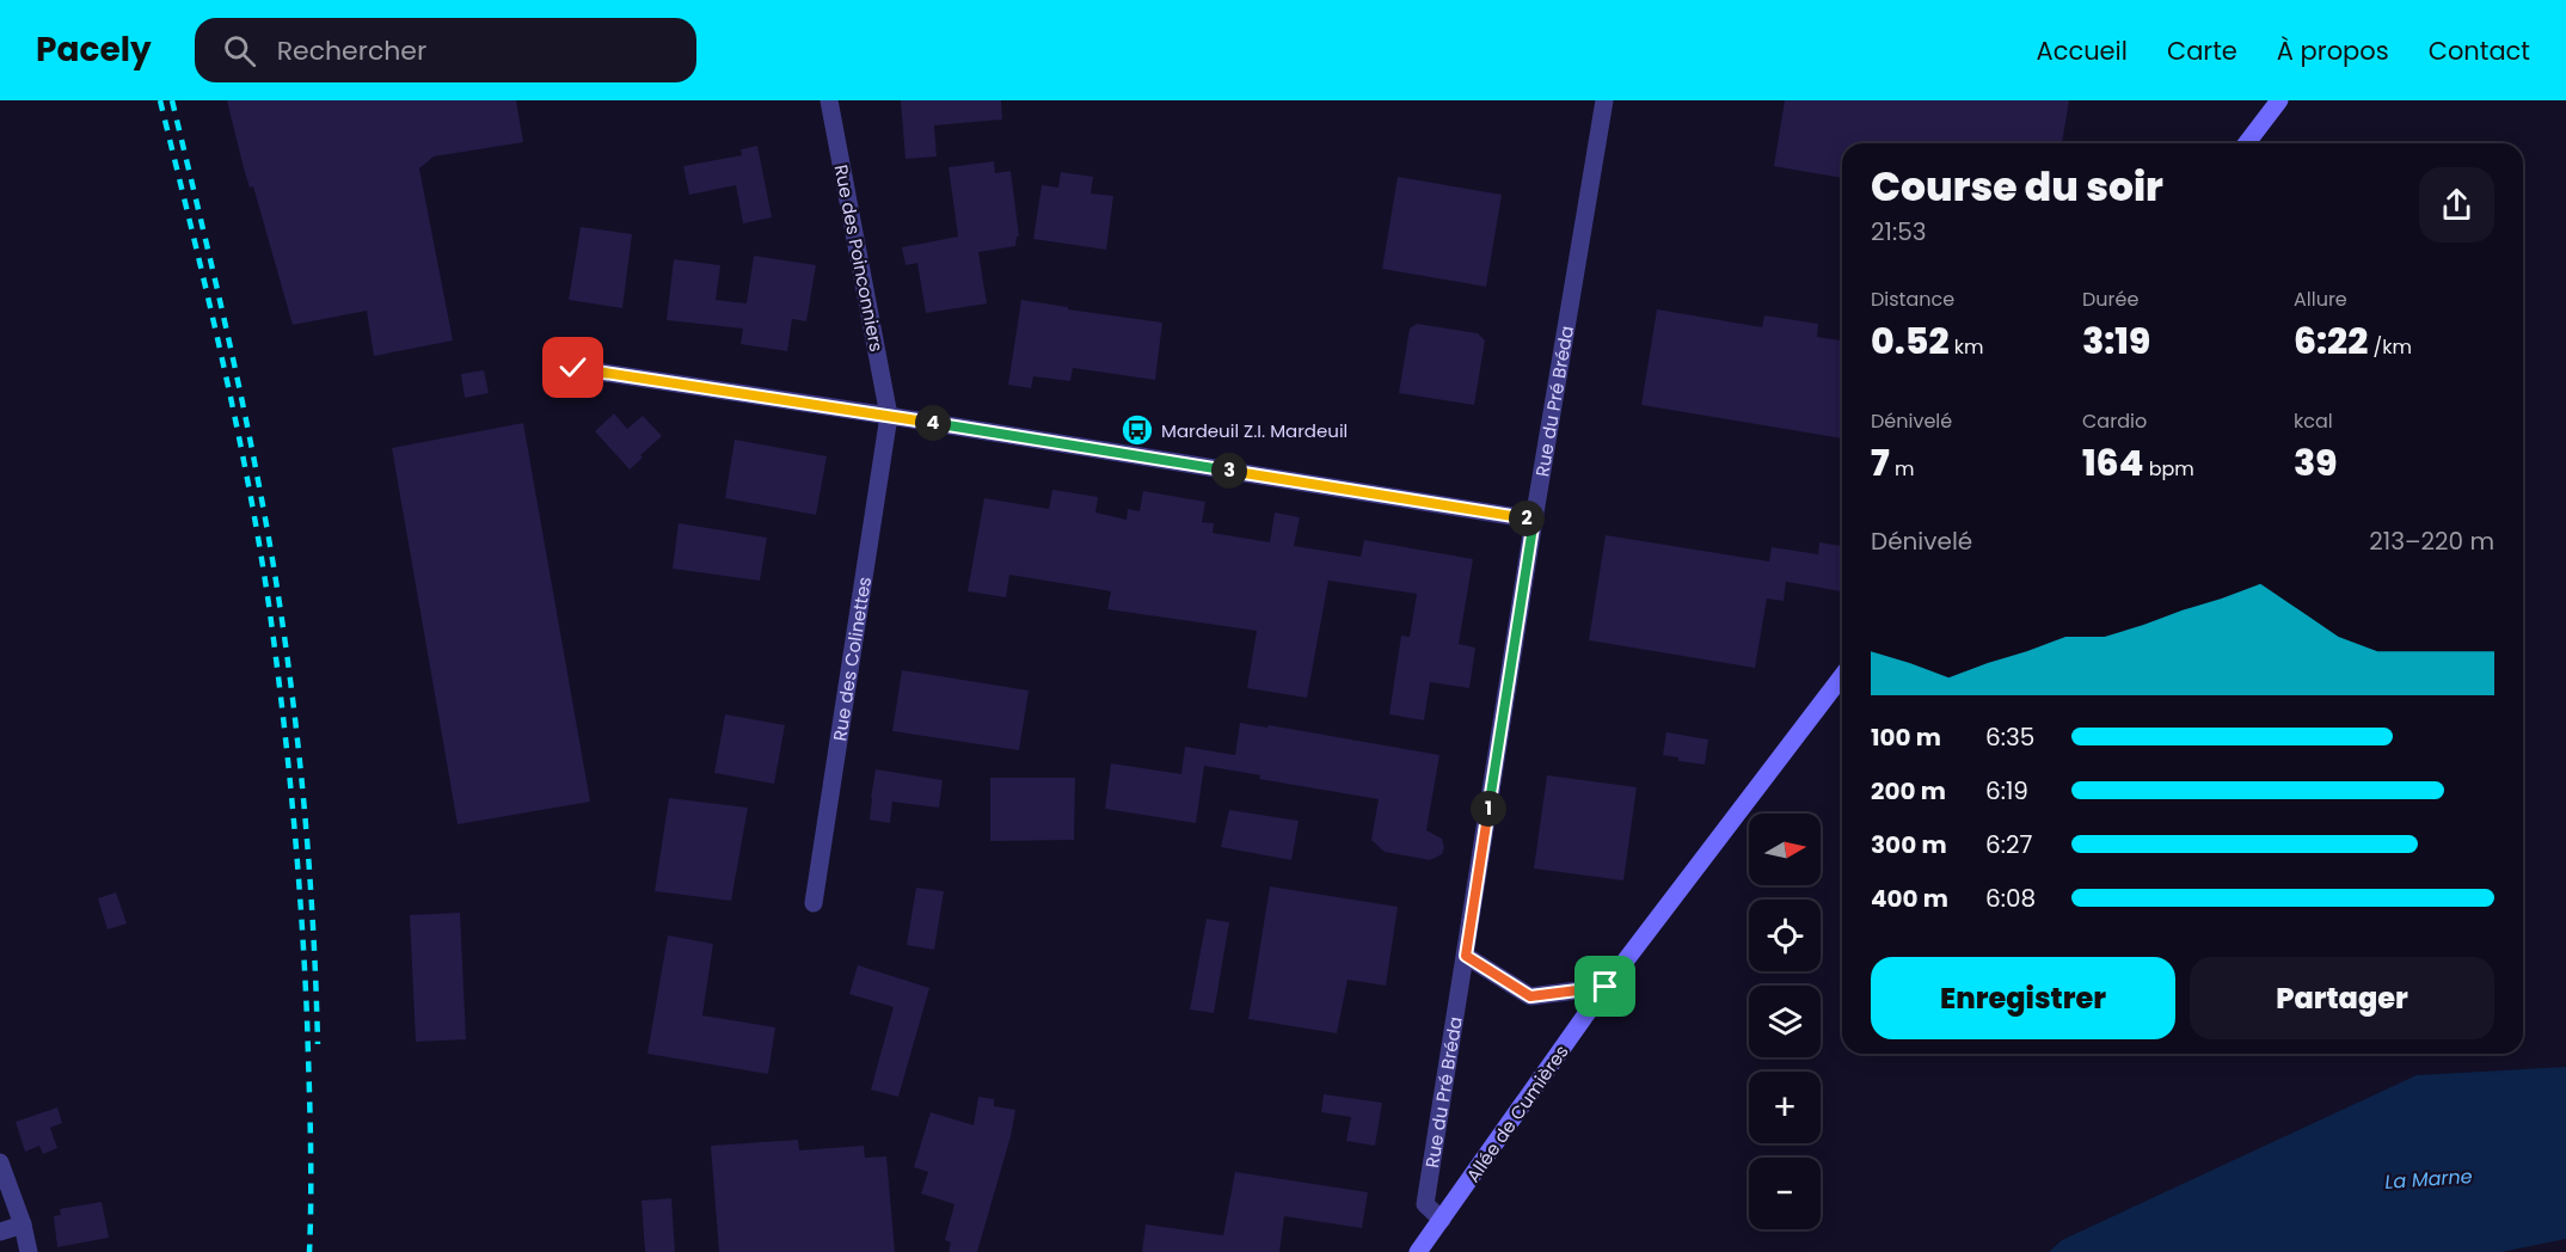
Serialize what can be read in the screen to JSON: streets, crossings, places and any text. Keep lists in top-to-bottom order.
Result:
{
  "streets": {
    "main road": ["Allée de Cumières"],
    "street": ["Rue des Poinconniers", "Rue du Pré Bréda", "Rue des Colinettes"]
  },
  "crossings": [
    ["Rue des Poinconniers", "Rue des Colinettes"],
    ["Rue du Pré Bréda", "Allée de Cumières"]
  ],
  "water": ["La Marne"],
  "places": {
    "bus stop": ["Mardeuil Z.I. Mardeuil"]
  },
  "north": "right",
  "page": {
    "header": "Pacely",
    "search": "Rechercher",
    "nav": [
      "Accueil",
      "Carte",
      "À propos",
      "Contact"
    ],
    "heading": ["Course du soir", "21:53"],
    "stats": [
      ["Distance", "0.52 km"],
      ["Durée", "3:19"],
      ["Allure", "6:22 /km"],
      ["Dénivelé", "7 m"],
      ["Cardio", "164 bpm"],
      ["kcal", "39"]
    ],
    "pins": [
      "4",
      "3",
      "2",
      "1"
    ],
    "chart": ["Dénivelé", "213–220 m"],
    "list": [
      {
        "name": "100 m",
        "note": "6:35"
      },
      {
        "name": "200 m",
        "note": "6:19"
      },
      {
        "name": "300 m",
        "note": "6:27"
      },
      {
        "name": "400 m",
        "note": "6:08"
      }
    ],
    "map_buttons": ["+", "−"],
    "buttons": ["Enregistrer", "Partager"]
  }
}
